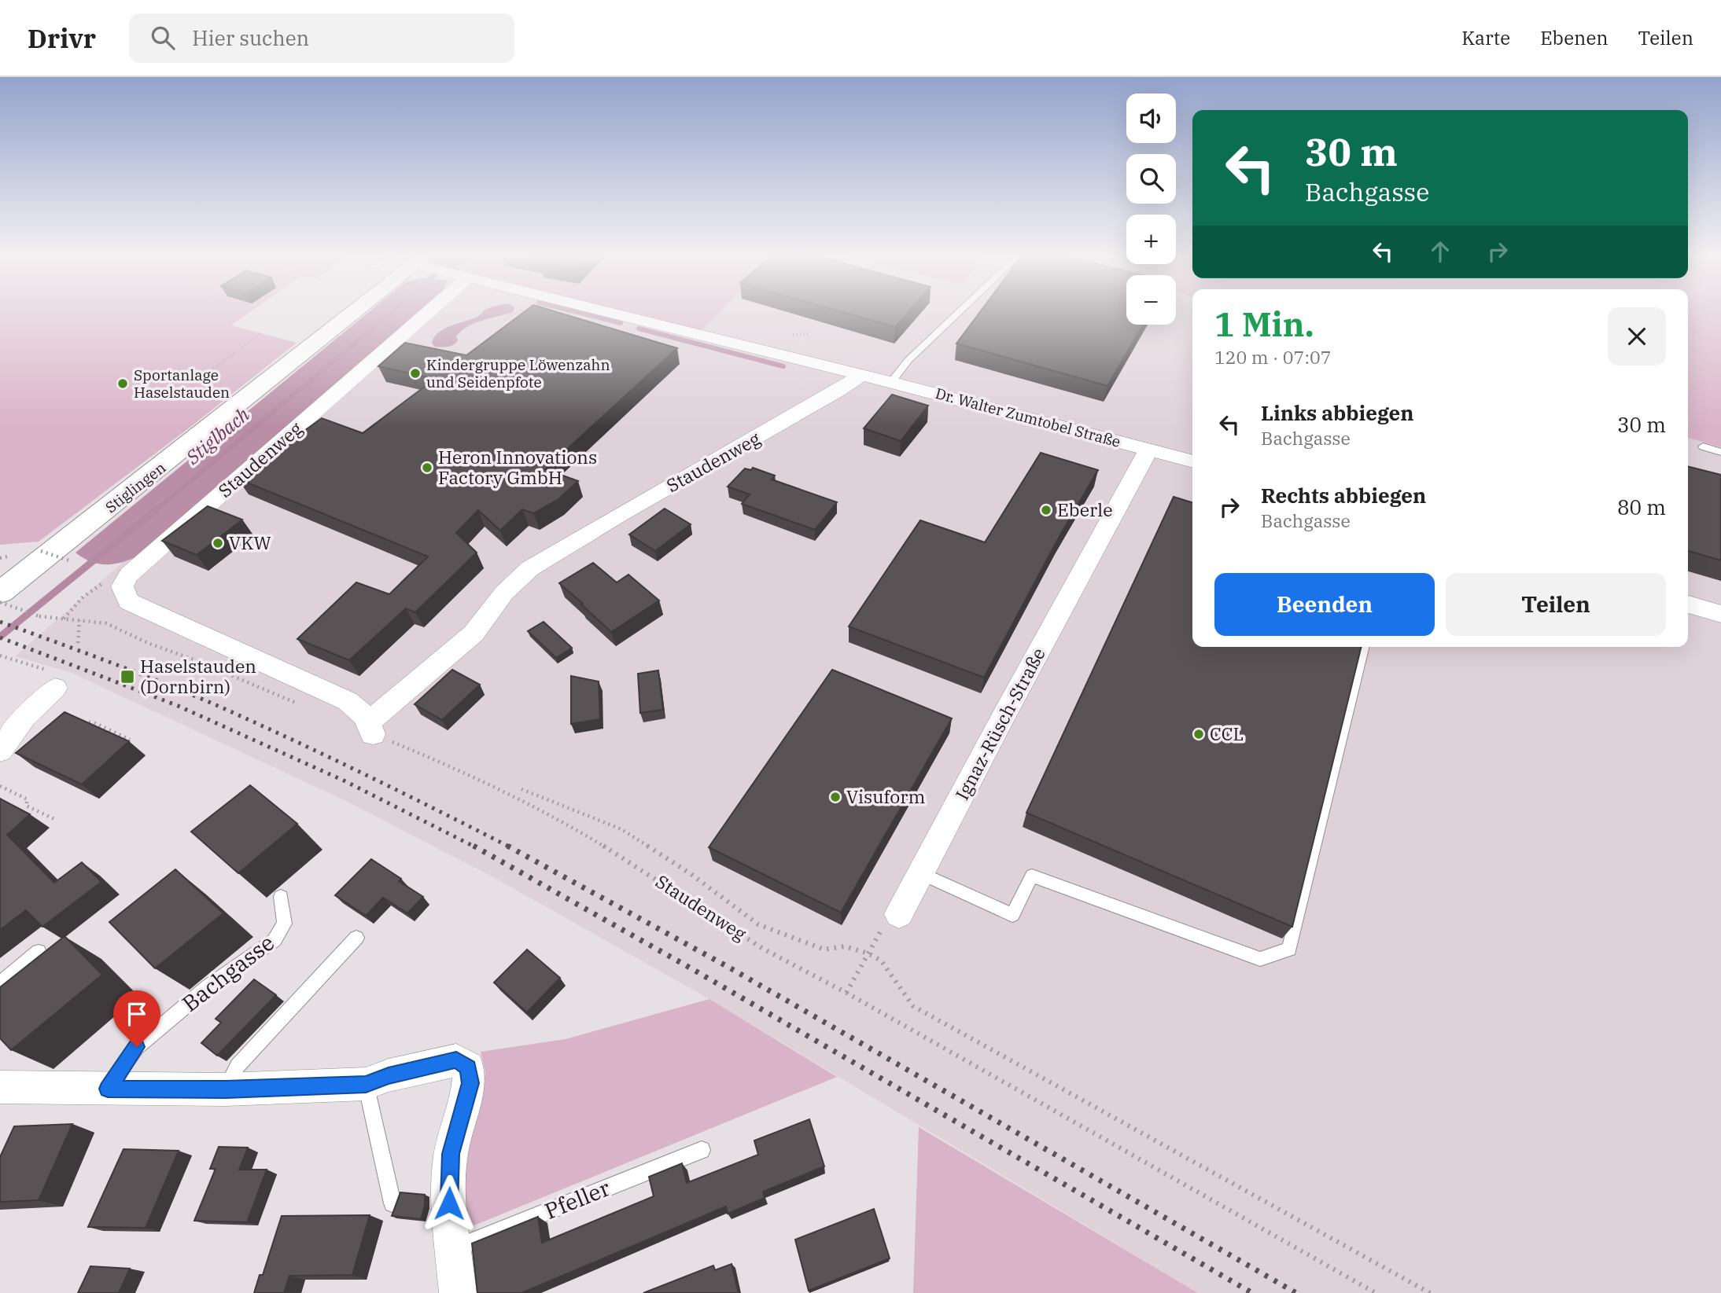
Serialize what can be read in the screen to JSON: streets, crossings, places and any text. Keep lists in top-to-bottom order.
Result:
{
  "streets": {
    "main road": ["Stiglingen"],
    "street": ["Dr. Walter Zumtobel Straße", "Staudenweg", "Ignaz-Rüsch-Straße"],
    "lane": ["Bachgasse", "Pfeller"]
  },
  "crossings": [
    ["Dr. Walter Zumtobel Straße", "Staudenweg"],
    ["Dr. Walter Zumtobel Straße", "Ignaz-Rüsch-Straße"]
  ],
  "water": ["Stiglbach"],
  "places": {
    "other": [
      "Kindergruppe Löwenzahn und Seidenpfote",
      "Sportanlage Haselstauden",
      "Heron Innovations Factory GmbH",
      "Eberle",
      "VKW",
      "CCL",
      "Visuform"
    ],
    "transit": ["Haselstauden (Dornbirn)"]
  },
  "page": {
    "header": "Drivr",
    "search": "Hier suchen",
    "nav": ["Karte", "Ebenen", "Teilen"],
    "map_buttons": ["+", "−"],
    "turn": ["30 m", "Bachgasse"],
    "heading": ["1 Min.", "120 m · 07:07"],
    "list": [
      {
        "name": "Links abbiegen",
        "note": "Bachgasse",
        "value": "30 m"
      },
      {
        "name": "Rechts abbiegen",
        "note": "Bachgasse",
        "value": "80 m"
      }
    ],
    "buttons": ["Beenden", "Teilen"]
  }
}
